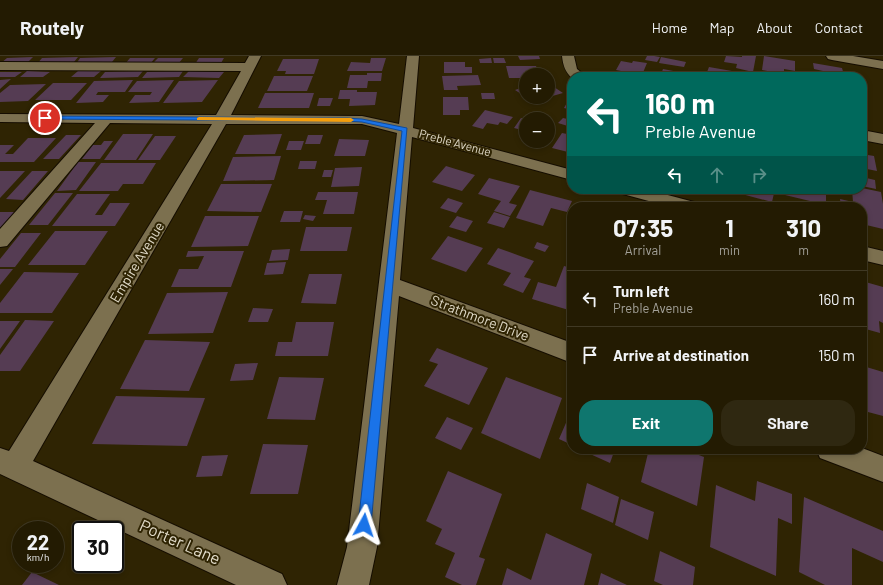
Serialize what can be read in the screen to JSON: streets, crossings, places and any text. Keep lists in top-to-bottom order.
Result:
{
  "streets": {
    "street": [
      "Preble Avenue",
      "Empire Avenue",
      "Strathmore Drive",
      "Porter Lane"
    ]
  },
  "crossings": [
    ["Preble Avenue", "Empire Avenue"],
    ["Empire Avenue", "Porter Lane"]
  ],
  "page": {
    "header": "Routely",
    "nav": [
      "Home",
      "Map",
      "About",
      "Contact"
    ],
    "map_buttons": ["+", "−"],
    "turn": ["160 m", "Preble Avenue"],
    "eta": [
      "07:35",
      "Arrival",
      "1",
      "min",
      "310",
      "m"
    ],
    "list": [
      {
        "name": "Turn left",
        "note": "Preble Avenue",
        "value": "160 m"
      },
      {
        "name": "Arrive at destination",
        "value": "150 m"
      }
    ],
    "buttons": ["Exit", "Share"],
    "speed": "22 km/h",
    "limit": "30"
  }
}
